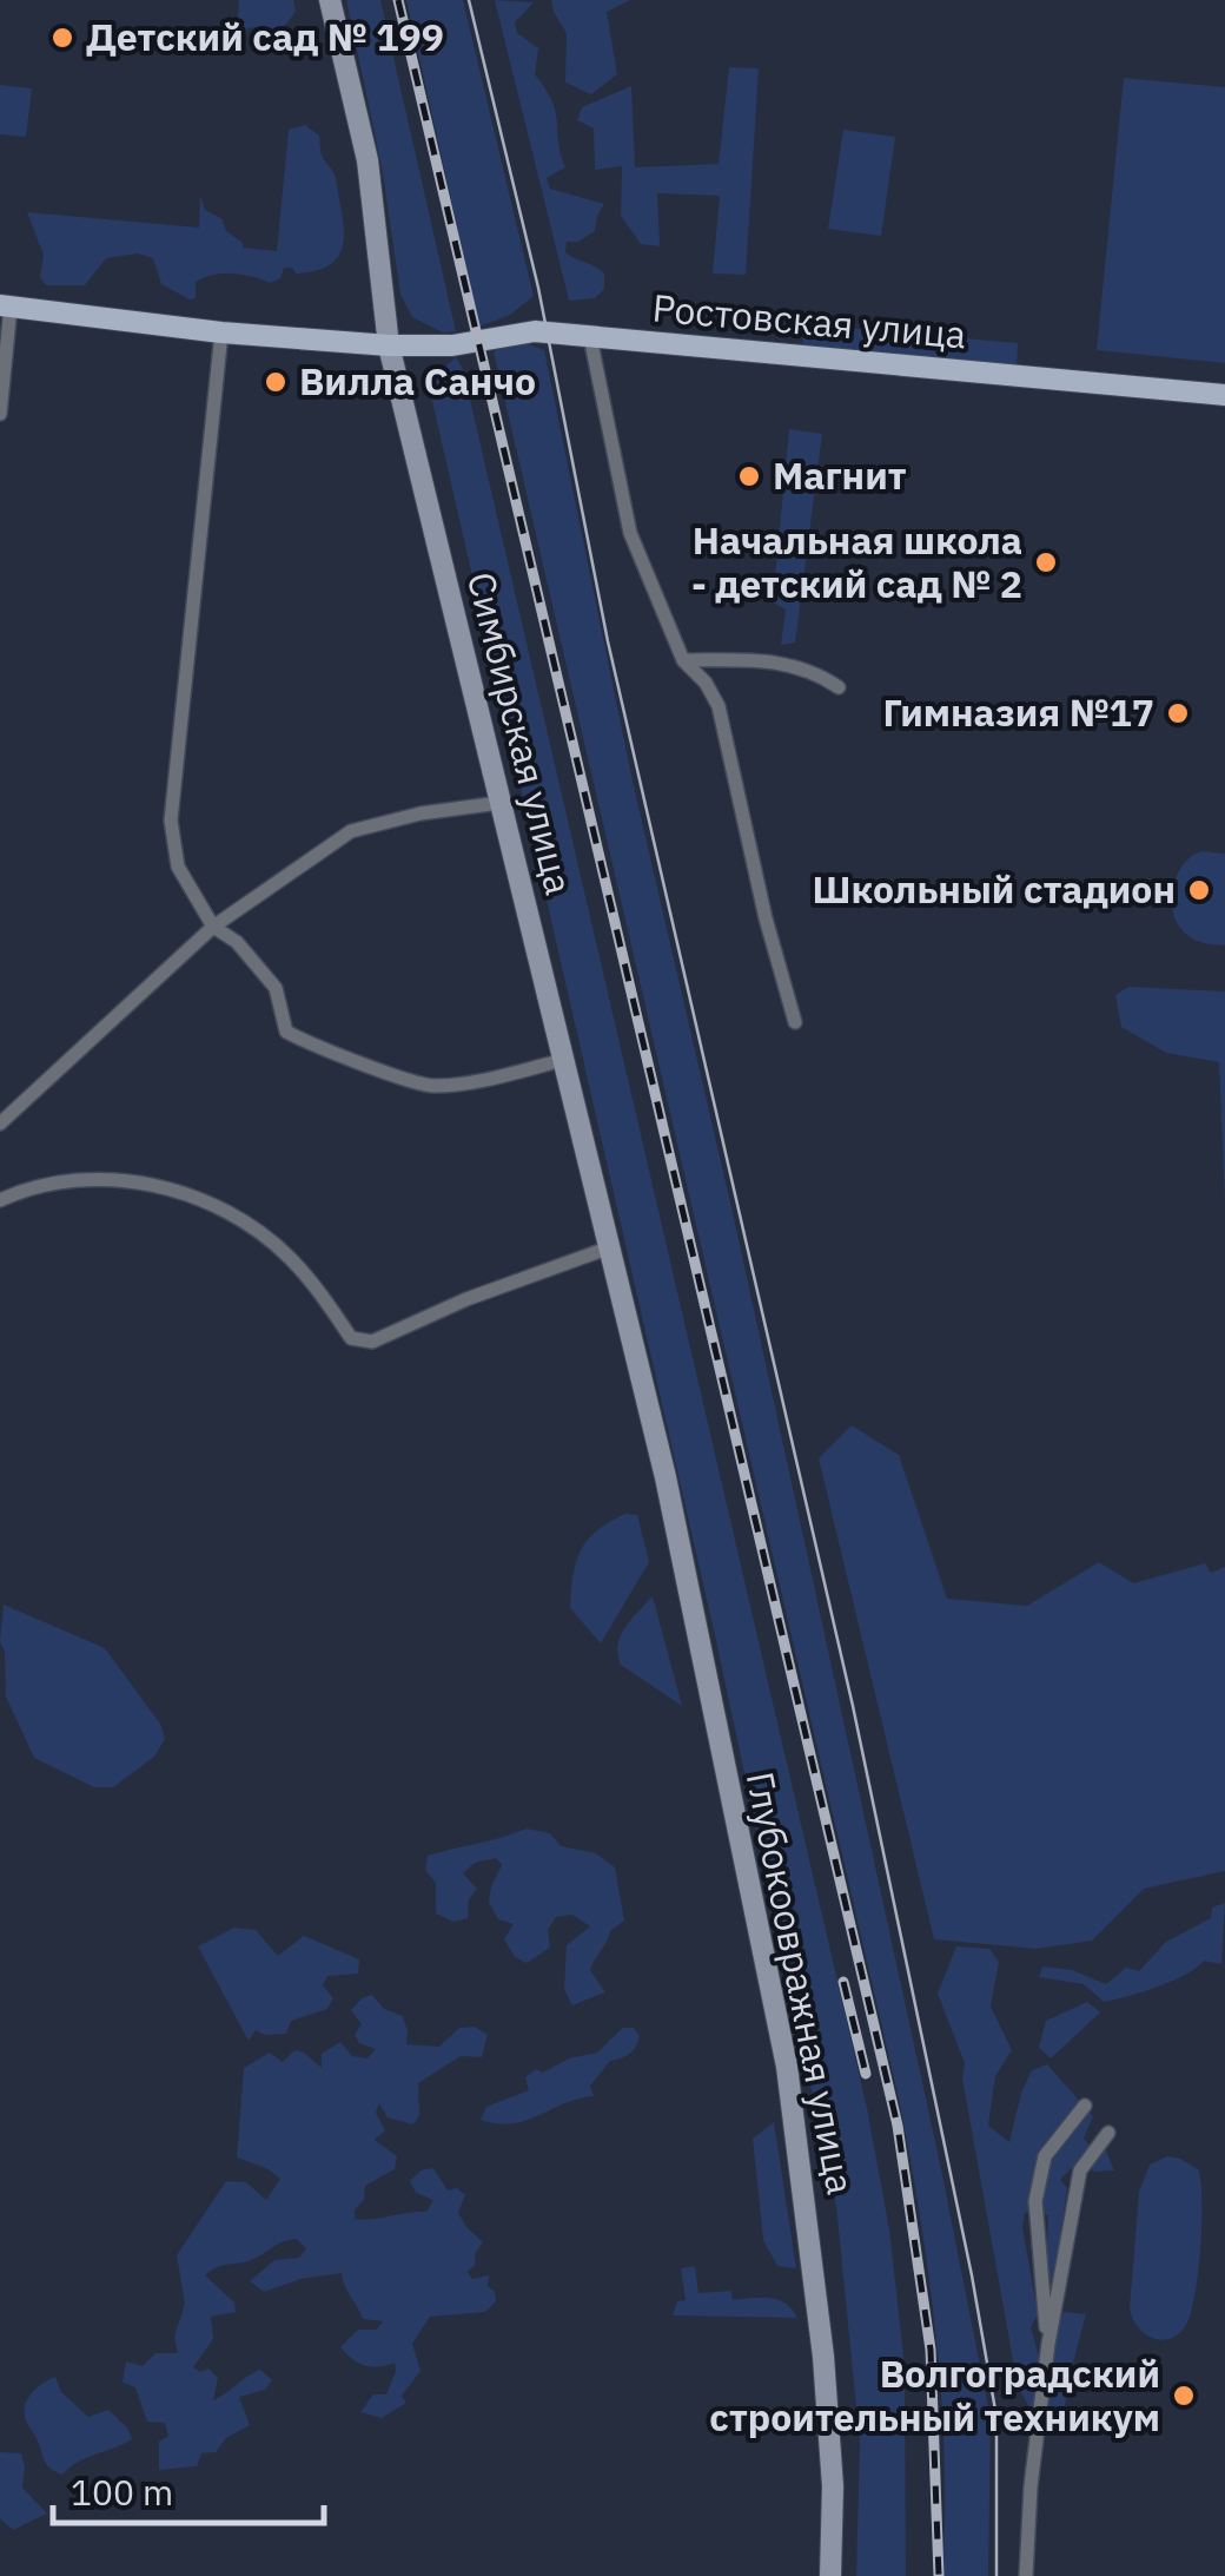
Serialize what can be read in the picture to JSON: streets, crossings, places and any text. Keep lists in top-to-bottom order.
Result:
{
  "streets": {
    "main road": ["Ростовская улица", "Симбирская улица", "Глубокоовражная улица"]
  },
  "crossings": [
    ["Ростовская улица", "Симбирская улица"],
    ["Симбирская улица", "Глубокоовражная улица"]
  ],
  "places": [
    "Детский сад № 199",
    "Вилла Санчо",
    "Магнит",
    "Начальная школа - детский сад № 2",
    "Гимназия №17",
    "Школьный стадион",
    "Волгоградский строительный техникум"
  ],
  "scale_bar": "100 m"
}
